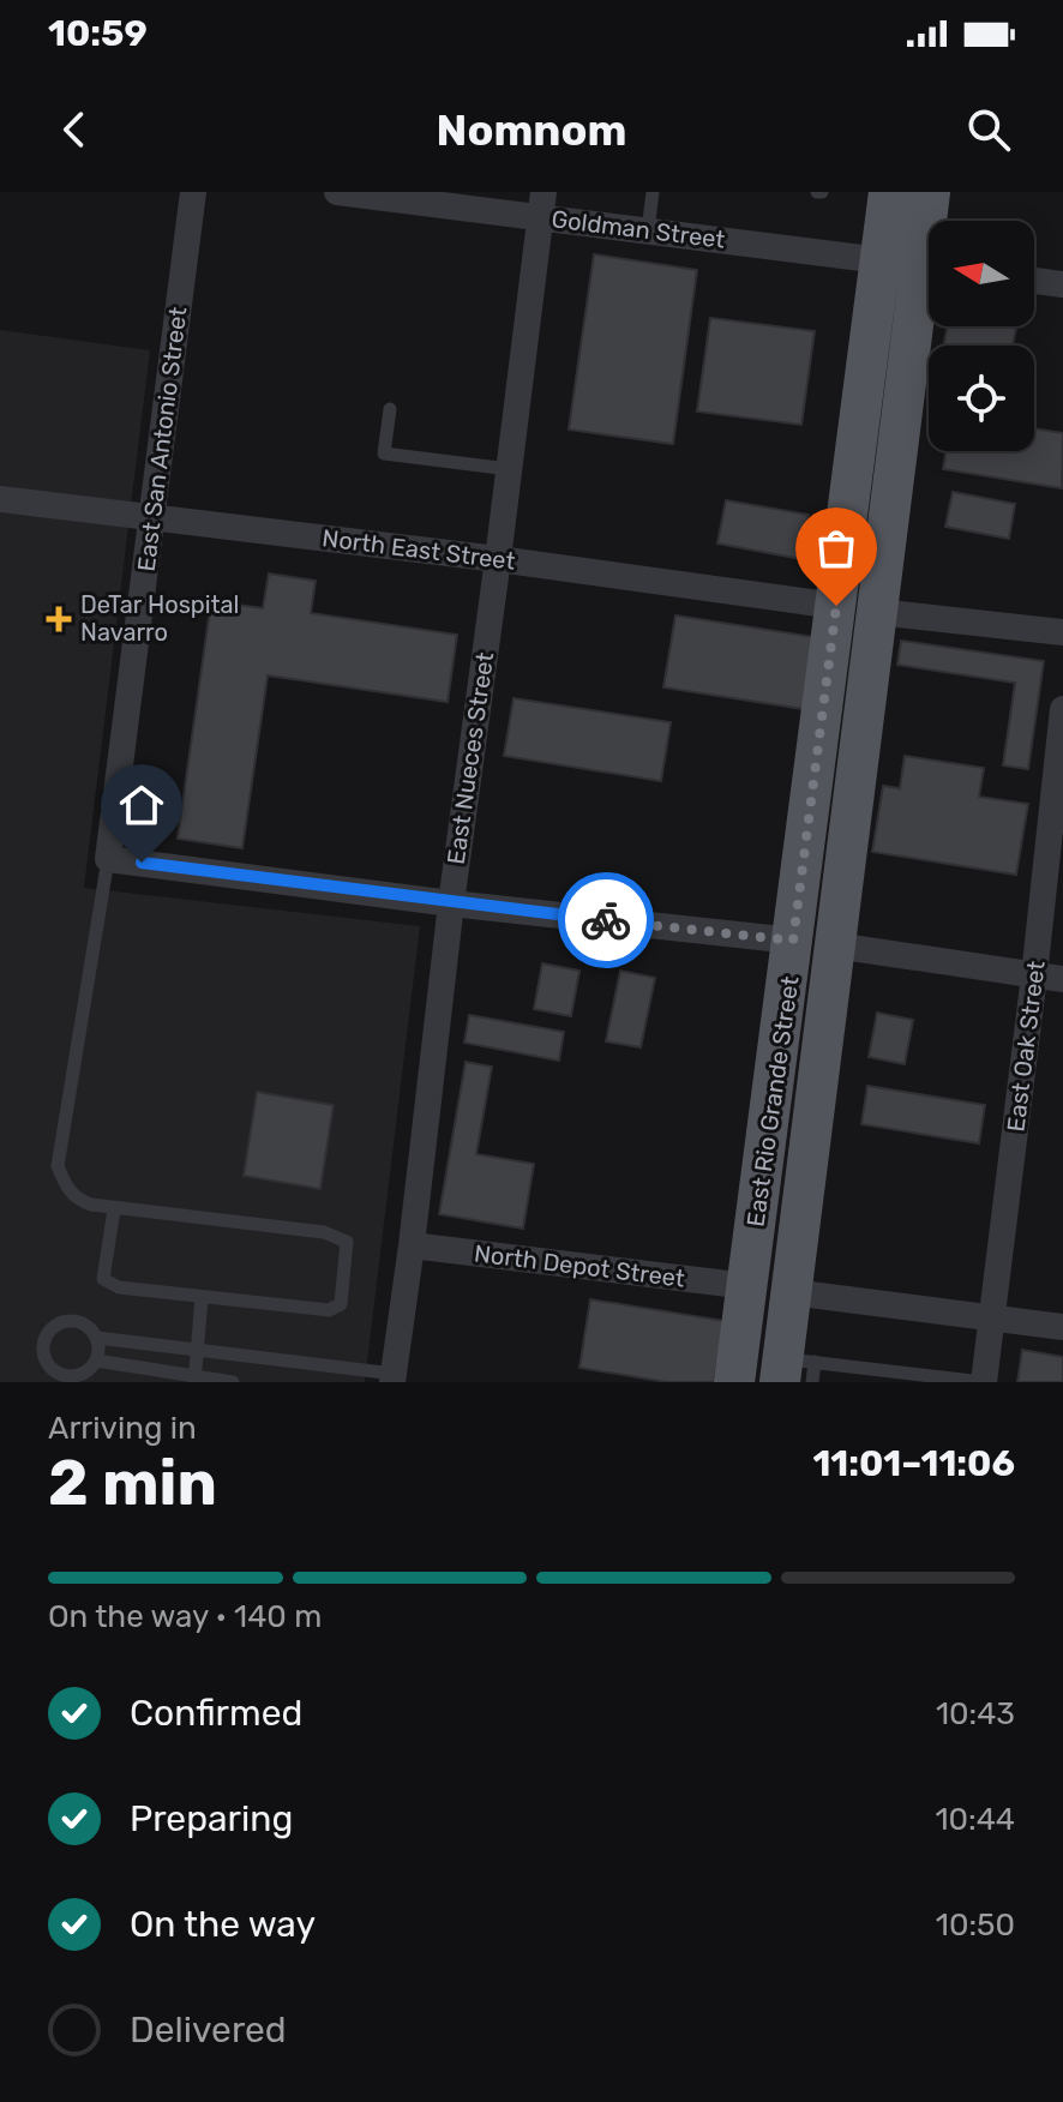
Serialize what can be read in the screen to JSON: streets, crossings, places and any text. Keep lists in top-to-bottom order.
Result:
{
  "streets": {
    "main road": ["East Rio Grande Street"],
    "street": [
      "Goldman Street",
      "East San Antonio Street",
      "North East Street",
      "East Nueces Street",
      "East Oak Street",
      "North Depot Street"
    ]
  },
  "crossings": [
    ["Goldman Street", "East Nueces Street"],
    ["Goldman Street", "East Rio Grande Street"],
    ["East San Antonio Street", "North East Street"],
    ["North East Street", "East Nueces Street"],
    ["North East Street", "East Rio Grande Street"],
    ["East Nueces Street", "North Depot Street"],
    ["East Rio Grande Street", "North Depot Street"]
  ],
  "places": {
    "health": ["DeTar Hospital Navarro"]
  },
  "north": "left",
  "page": {
    "status": "10:59",
    "header": "Nomnom",
    "heading": ["2 min", "Arriving in", "11:01–11:06"],
    "bar": "On the way · 140 m",
    "list": [
      ["Confirmed", "10:43"],
      ["Preparing", "10:44"],
      ["On the way", "10:50"],
      "Delivered"
    ]
  }
}
